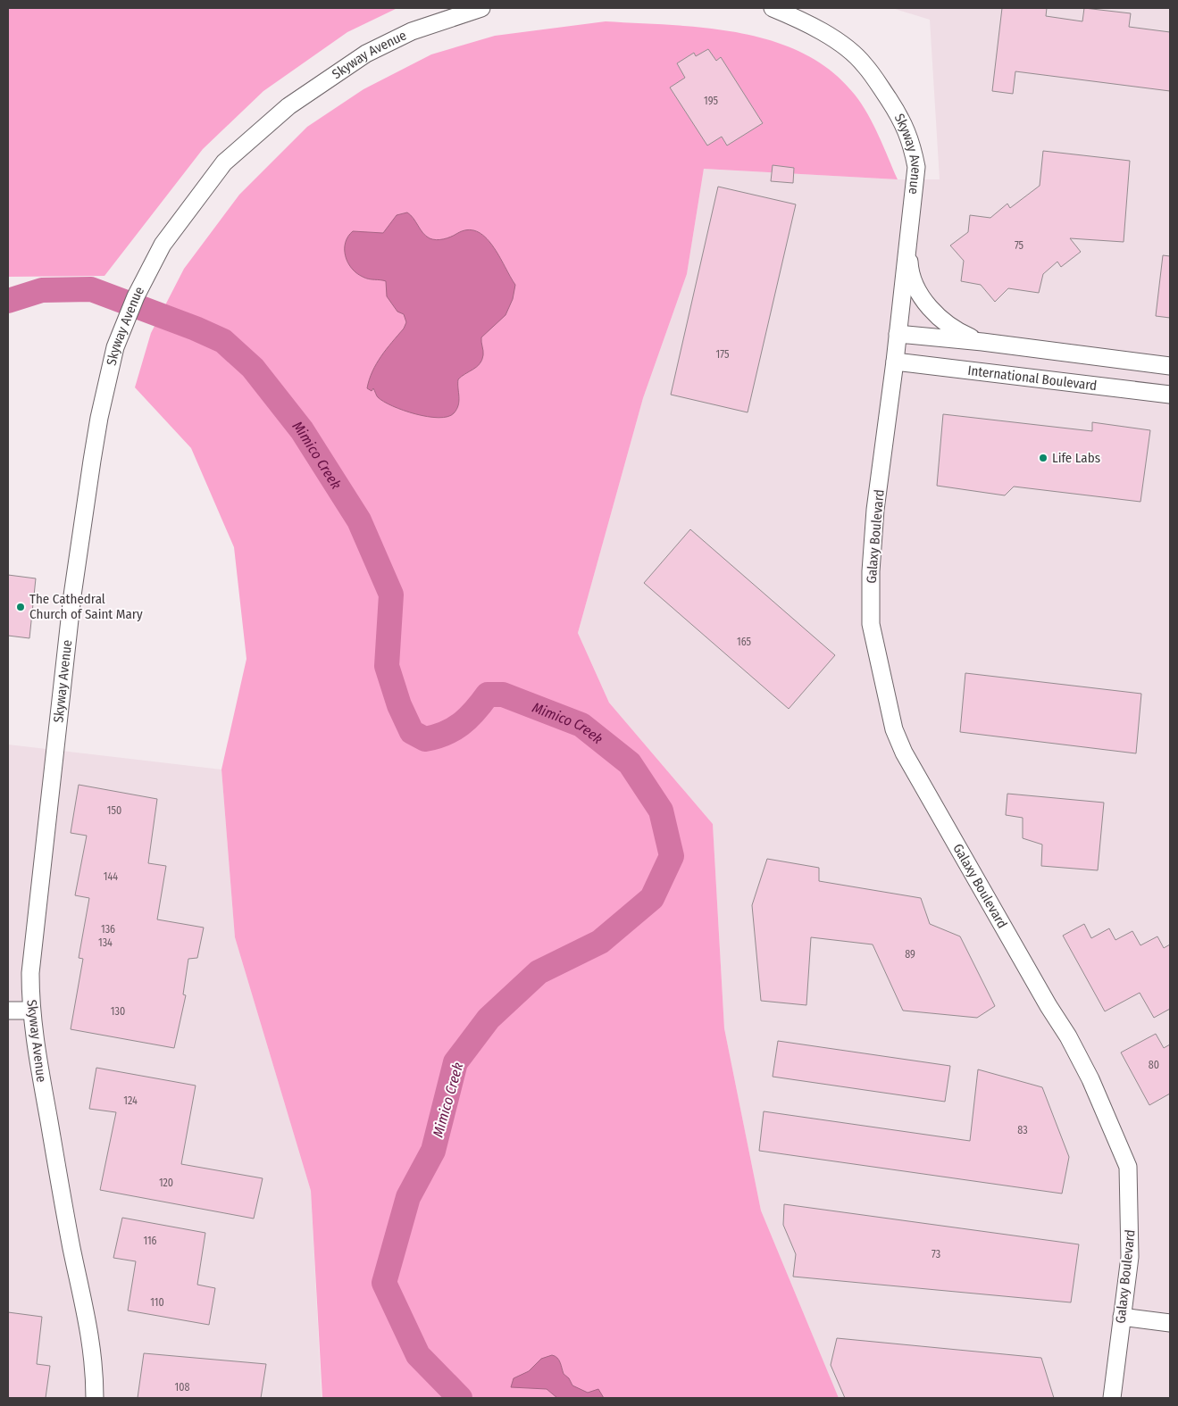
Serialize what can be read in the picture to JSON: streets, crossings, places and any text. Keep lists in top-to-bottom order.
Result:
{
  "streets": {
    "street": ["Skyway Avenue", "International Boulevard", "Galaxy Boulevard"]
  },
  "crossings": [
    ["Skyway Avenue", "International Boulevard"],
    ["Skyway Avenue", "Galaxy Boulevard"],
    ["International Boulevard", "Galaxy Boulevard"]
  ],
  "water": ["Mimico Creek"],
  "places": ["Life Labs", "The Cathedral Church of Saint Mary"],
  "house_numbers": [
    "195",
    "75",
    "175",
    "165",
    "150",
    "144",
    "136",
    "134",
    "89",
    "130",
    "80",
    "124",
    "83",
    "120",
    "116",
    "73",
    "110",
    "108"
  ]
}
